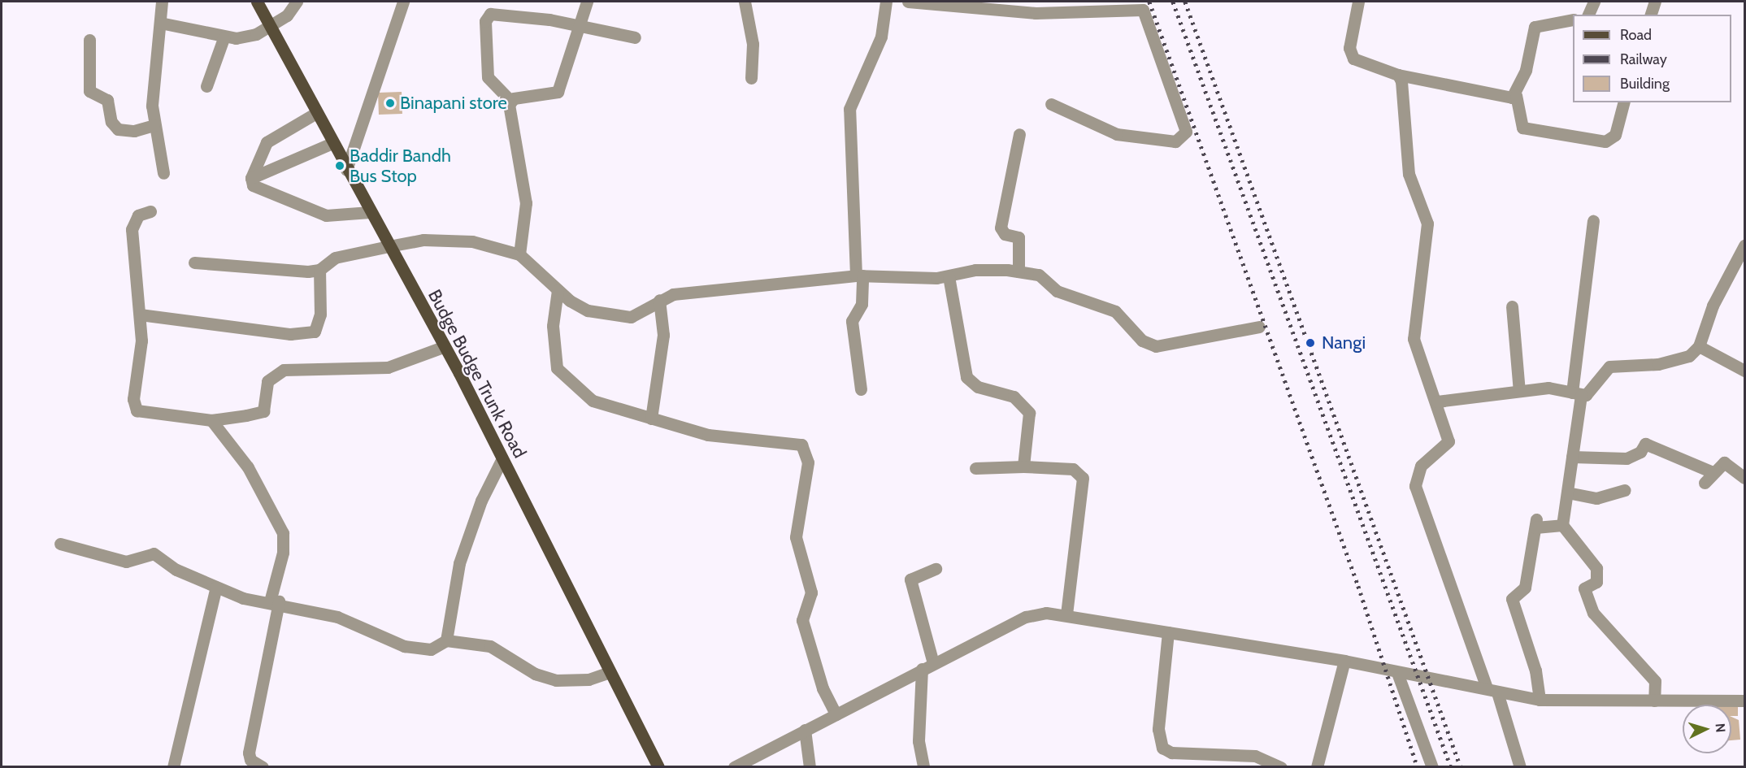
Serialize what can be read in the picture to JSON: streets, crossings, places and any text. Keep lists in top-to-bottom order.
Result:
{
  "streets": {
    "main road": ["Budge Budge Trunk Road"]
  },
  "places": ["Binapani store", "Baddir Bandh Bus Stop", "Nangi"],
  "legend": ["Road", "Railway", "Building"],
  "north": "right"
}
